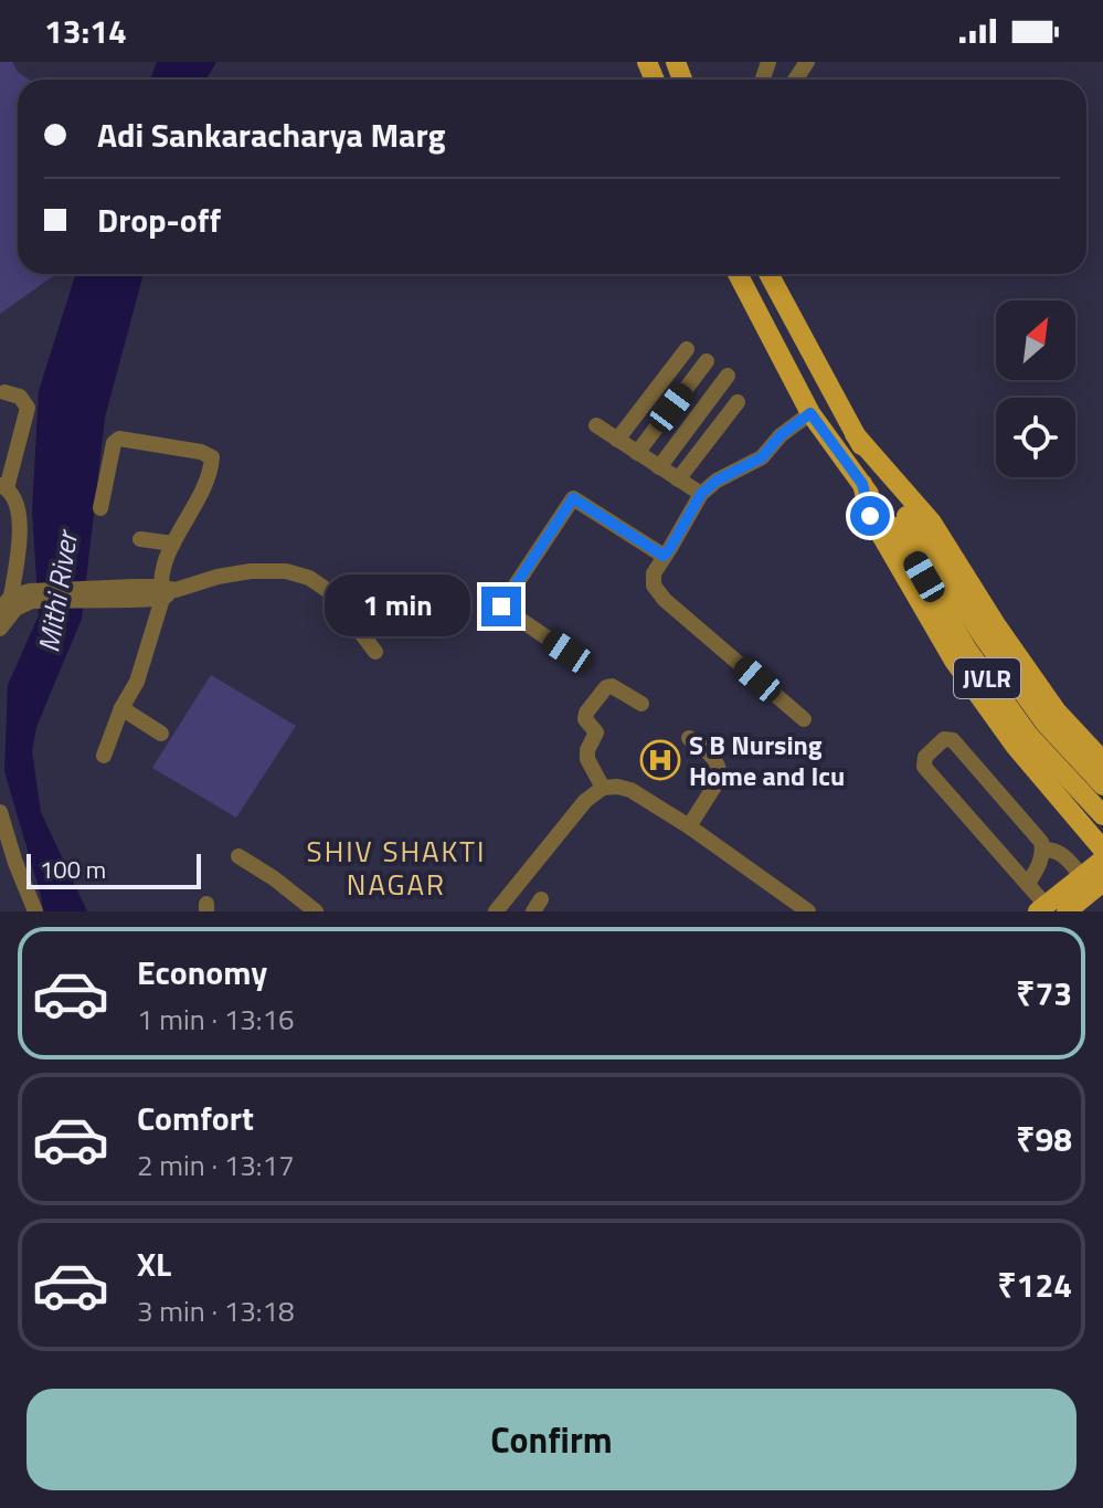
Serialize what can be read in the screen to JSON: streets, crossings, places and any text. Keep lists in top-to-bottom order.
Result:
{
  "streets": {
    "main road": ["JVLR"]
  },
  "districts": ["SHIV SHAKTI NAGAR"],
  "water": ["Mithi River"],
  "places": {
    "hospital": ["S B Nursing Home and Icu"]
  },
  "scale_bar": "100 m",
  "north": "top right",
  "page": {
    "status": "13:14",
    "banner": ["Adi Sankaracharya Marg", "Drop-off"],
    "bubble": "1 min",
    "scale": "100 m",
    "list": [
      {
        "name": "Economy",
        "note": "1 min · 13:16",
        "value": "₹73"
      },
      {
        "name": "Comfort",
        "note": "2 min · 13:17",
        "value": "₹98"
      },
      {
        "name": "XL",
        "note": "3 min · 13:18",
        "value": "₹124"
      }
    ],
    "buttons": "Confirm"
  }
}
